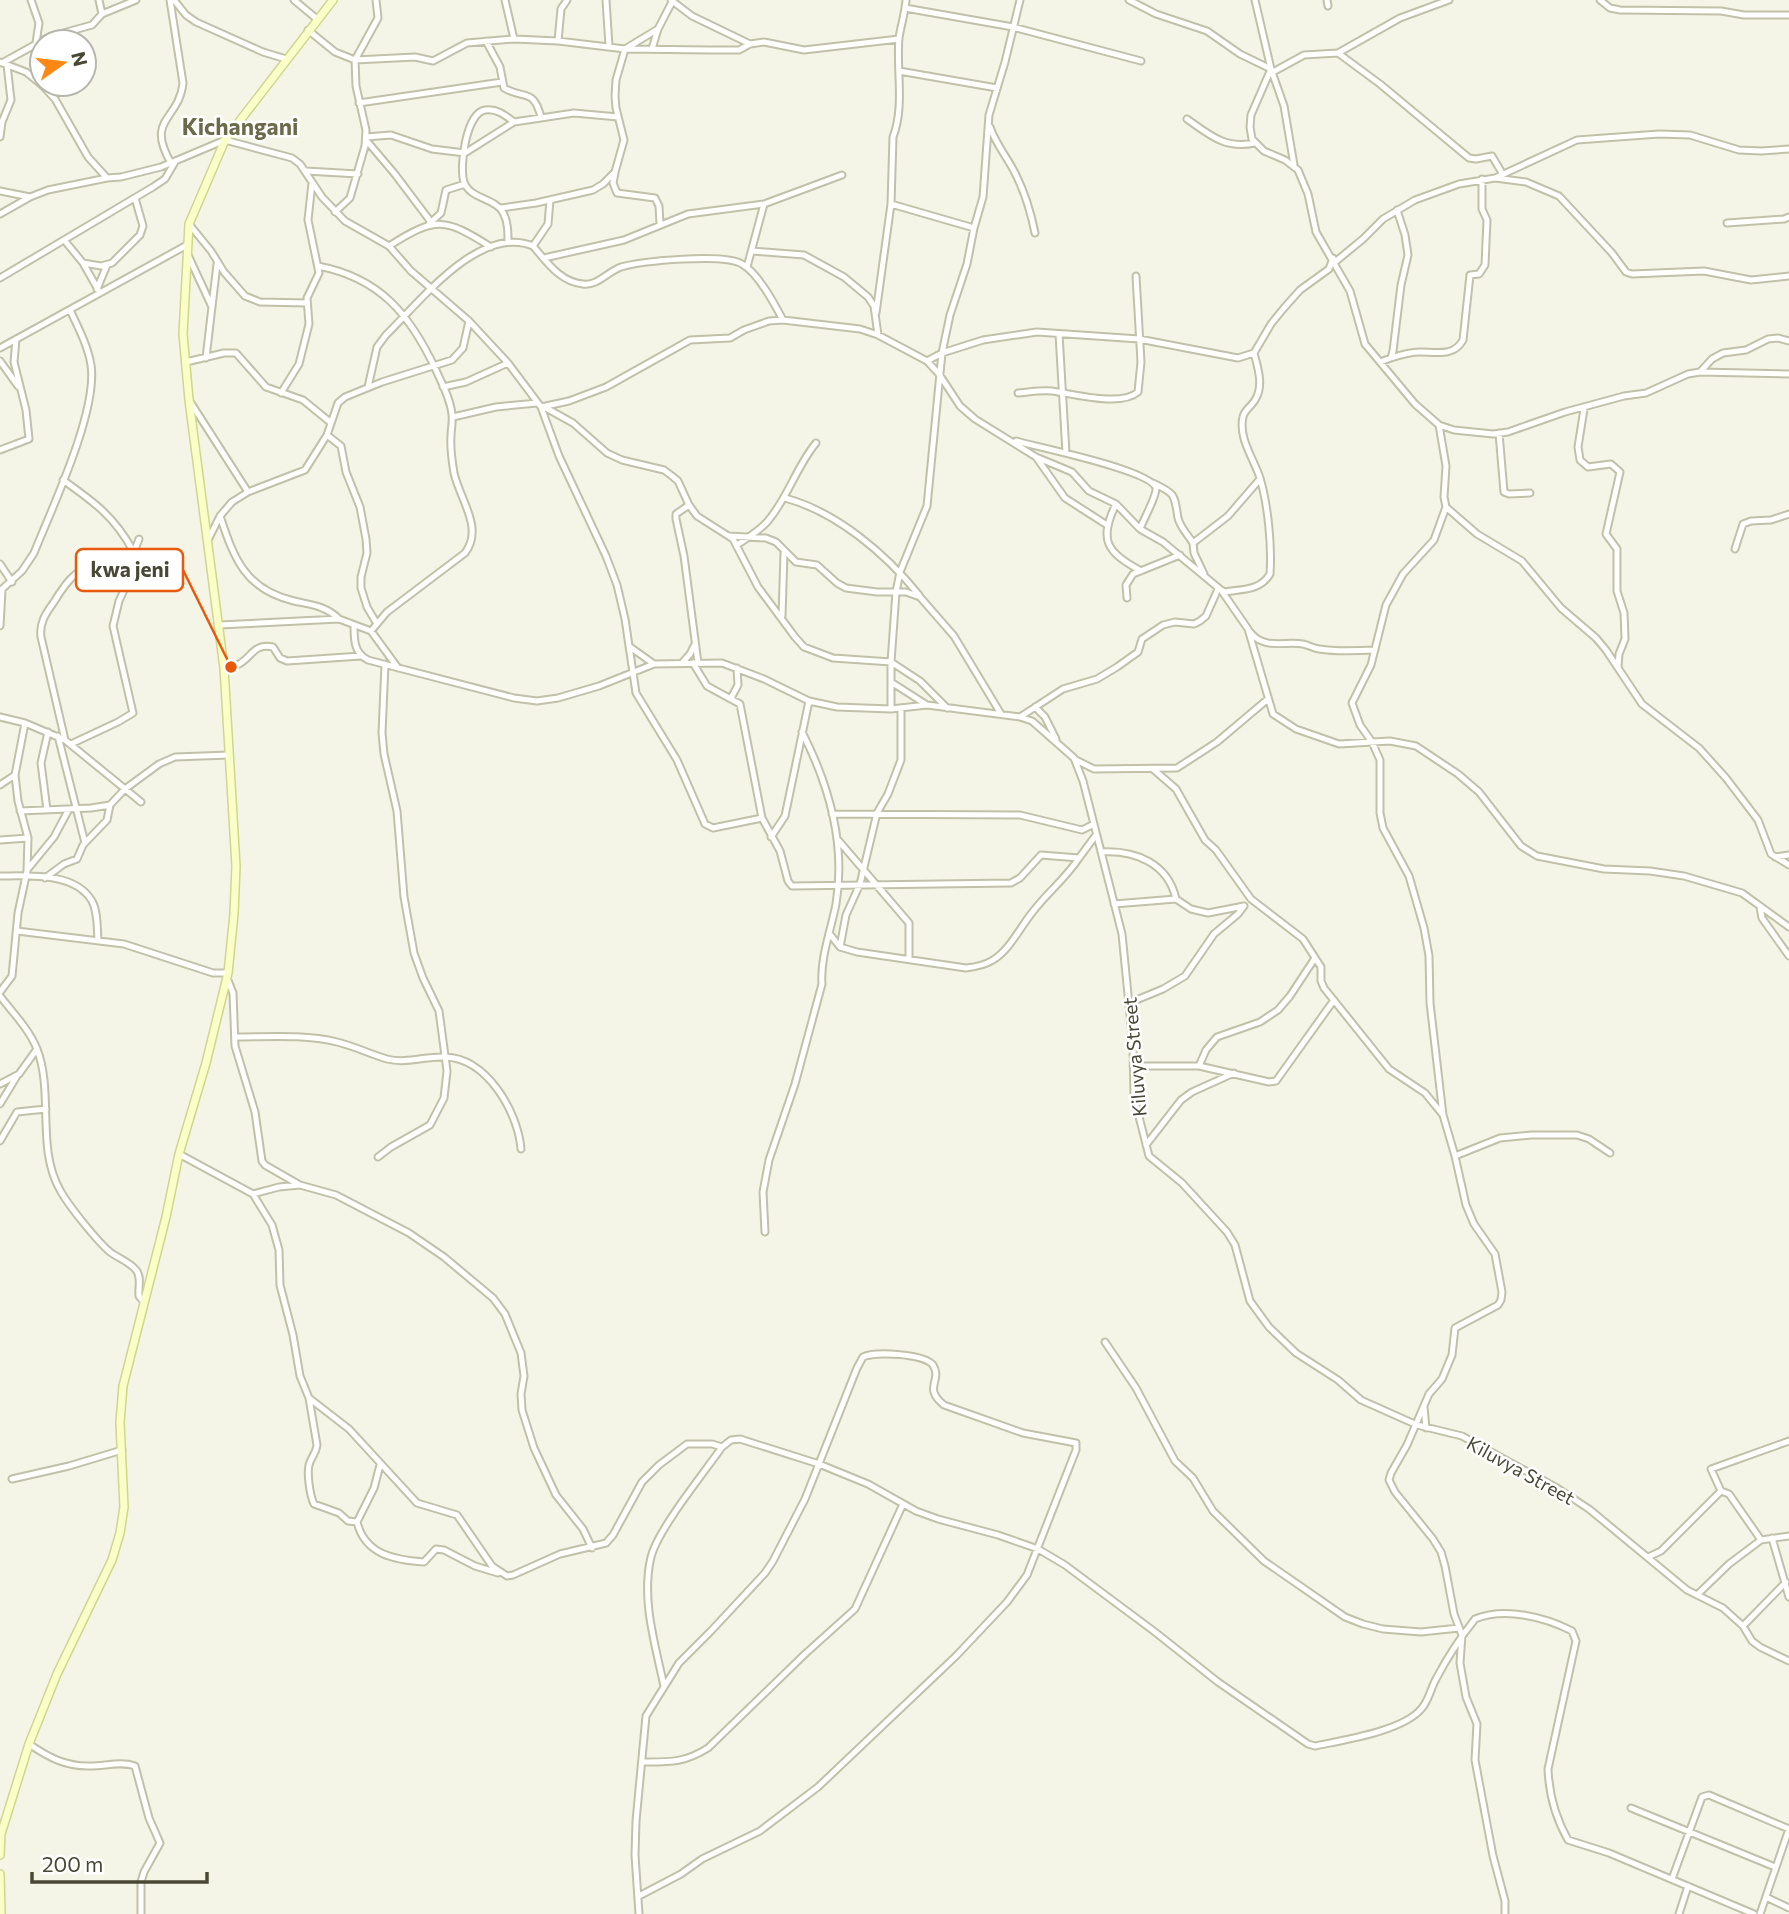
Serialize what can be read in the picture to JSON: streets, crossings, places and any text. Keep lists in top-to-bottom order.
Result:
{
  "streets": {
    "street": ["Kiluvya Street"]
  },
  "districts": ["Kichangani"],
  "places": ["kwa jeni"],
  "scale_bar": "200 m",
  "north": "right"
}
